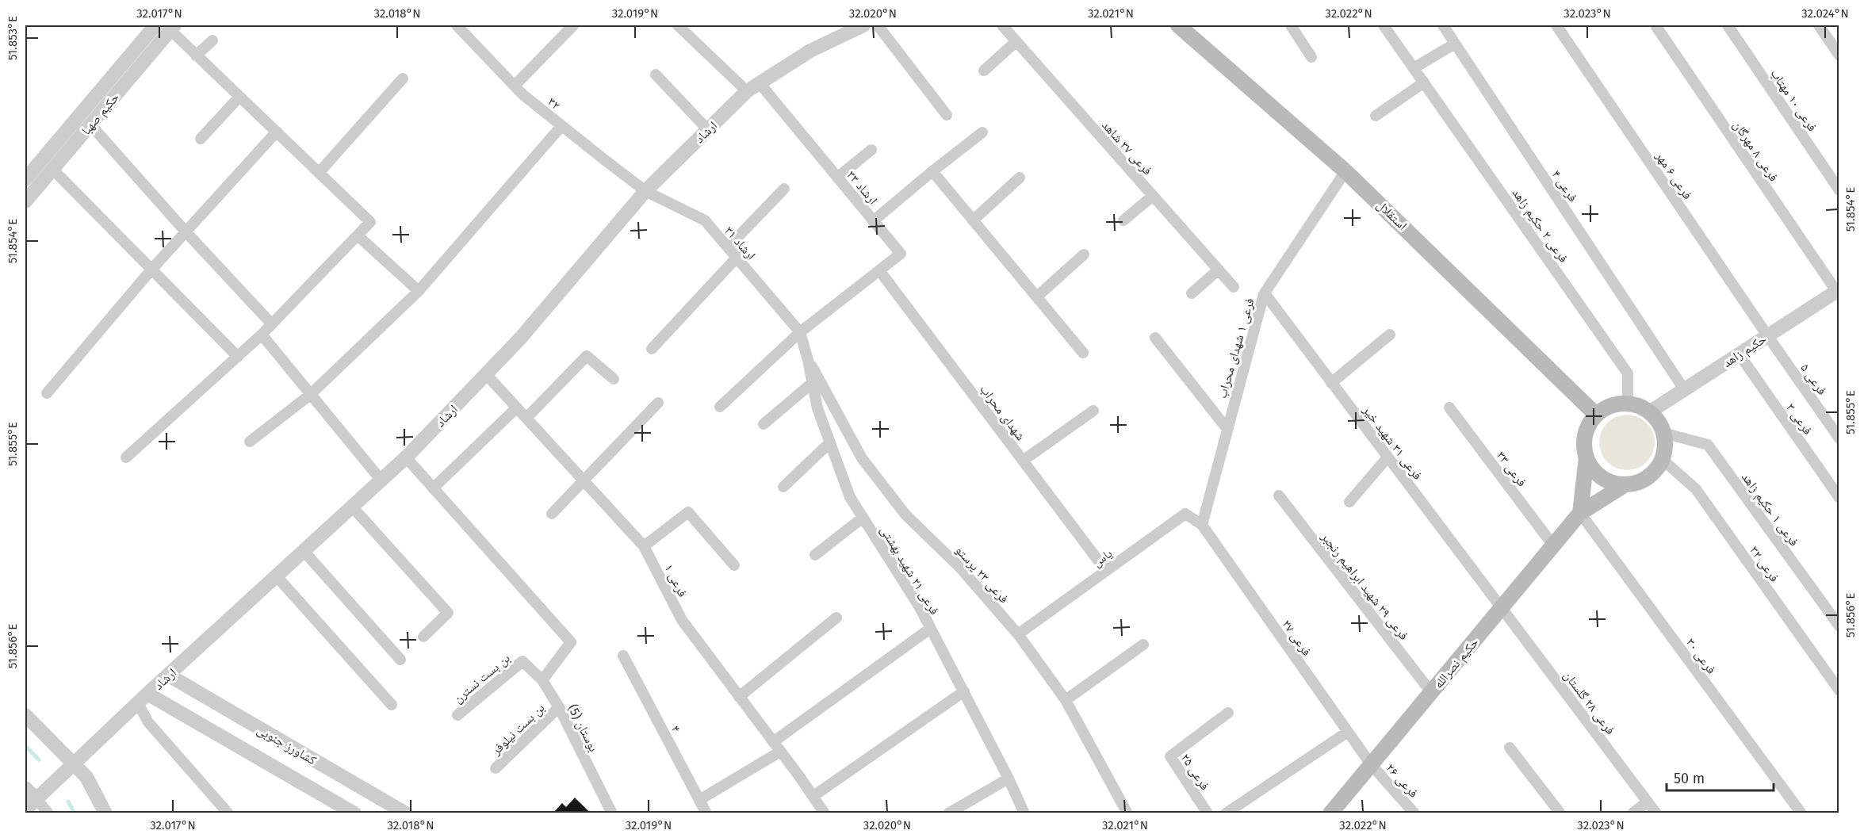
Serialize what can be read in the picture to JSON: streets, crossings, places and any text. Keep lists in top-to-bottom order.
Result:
{
  "streets": {
    "main road": ["استقلال", "حکیم نصرالله"],
    "street": [
      "فرعی ۱۰ مهتاب",
      "۳۲",
      "حکیم صهبا",
      "ارشاد",
      "فرعی ۳۷ شاهد",
      "فرعی ۸ مهرگان",
      "فرعی ۶ مهر",
      "فرعی ۴",
      "ارشاد ۳۳",
      "فرعی ۲ حکیم زاهد",
      "ارشاد ۳۱",
      "فرعی ۱ شهدای محراب",
      "حکیم زاهد",
      "فرعی ۵",
      "شهدای محراب",
      "فرعی ۳",
      "فرعی ۳۱ شهید خیر",
      "فرعی ۳۳",
      "فرعی ۱ حکیم زاهد",
      "یاس",
      "فرعی ۳۲",
      "فرعی ۲۱ شهید بهشتی",
      "فرعی ۲۳ پرستو",
      "فرعی ۱",
      "فرعی ۲۹ شهید ابراهیم رنجبر",
      "فرعی ۲۷",
      "فرعی ۳۰",
      "بن بست نسترن",
      "فرعی ۲۸ گلستان",
      "بوستان (5)",
      "بن بست نیلوفر",
      "۴",
      "کشاورز جنوبی",
      "فرعی ۲۵",
      "فرعی ۲۶"
    ]
  },
  "crossings": [
    ["۳۲", "ارشاد"],
    ["۳۲", "ارشاد ۳۱"],
    ["ارشاد", "ارشاد ۳۳"],
    ["ارشاد", "ارشاد ۳۱"],
    ["ارشاد", "فرعی ۱"],
    ["ارشاد", "کشاورز جنوبی"],
    ["فرعی ۸ مهرگان", "حکیم زاهد"],
    ["فرعی ۶ مهر", "حکیم زاهد"],
    ["فرعی ۶ مهر", "فرعی ۵"],
    ["فرعی ۴", "حکیم زاهد"],
    ["ارشاد ۳۳", "ارشاد ۳۱"],
    ["ارشاد ۳۳", "شهدای محراب"],
    ["ارشاد ۳۳", "فرعی ۲۱ شهید بهشتی"],
    ["استقلال", "فرعی ۲ حکیم زاهد"],
    ["استقلال", "فرعی ۱ شهدای محراب"],
    ["استقلال", "حکیم زاهد"],
    ["استقلال", "فرعی ۱ حکیم زاهد"],
    ["استقلال", "فرعی ۳۲"],
    ["استقلال", "حکیم نصرالله"],
    ["فرعی ۲ حکیم زاهد", "حکیم زاهد"],
    ["فرعی ۲ حکیم زاهد", "فرعی ۱ حکیم زاهد"],
    ["فرعی ۲ حکیم زاهد", "فرعی ۳۲"],
    ["فرعی ۲ حکیم زاهد", "حکیم نصرالله"],
    ["ارشاد ۳۱", "فرعی ۲۱ شهید بهشتی"],
    ["فرعی ۱ شهدای محراب", "فرعی ۳۱ شهید خیر"],
    ["فرعی ۱ شهدای محراب", "یاس"],
    ["فرعی ۱ شهدای محراب", "فرعی ۲۷"],
    ["حکیم زاهد", "فرعی ۵"],
    ["حکیم زاهد", "فرعی ۳"],
    ["حکیم زاهد", "فرعی ۱ حکیم زاهد"],
    ["حکیم زاهد", "فرعی ۳۲"],
    ["حکیم زاهد", "حکیم نصرالله"],
    ["شهدای محراب", "یاس"],
    ["فرعی ۳۱ شهید خیر", "حکیم نصرالله"],
    ["فرعی ۳۱ شهید خیر", "فرعی ۲۸ گلستان"],
    ["فرعی ۳۳", "حکیم نصرالله"],
    ["فرعی ۱ حکیم زاهد", "فرعی ۳۲"],
    ["فرعی ۱ حکیم زاهد", "حکیم نصرالله"],
    ["یاس", "فرعی ۲۳ پرستو"],
    ["یاس", "فرعی ۲۷"],
    ["فرعی ۳۲", "حکیم نصرالله"],
    ["فرعی ۲۱ شهید بهشتی", "فرعی ۲۳ پرستو"],
    ["فرعی ۲۹ شهید ابراهیم رنجبر", "حکیم نصرالله"],
    ["فرعی ۲۷", "حکیم نصرالله"],
    ["فرعی ۲۷", "فرعی ۲۶"],
    ["فرعی ۳۰", "حکیم نصرالله"],
    ["حکیم نصرالله", "فرعی ۲۸ گلستان"],
    ["حکیم نصرالله", "فرعی ۲۶"],
    ["بن بست نسترن", "بوستان (5)"],
    ["بوستان (5)", "بن بست نیلوفر"]
  ],
  "scale_bar": "50 m",
  "coordinates": [
    "32.017°N",
    "32.018°N",
    "32.019°N",
    "32.020°N",
    "32.021°N",
    "32.022°N",
    "32.023°N",
    "32.024°N",
    "51.853°E",
    "51.854°E",
    "51.855°E",
    "51.856°E"
  ]
}
